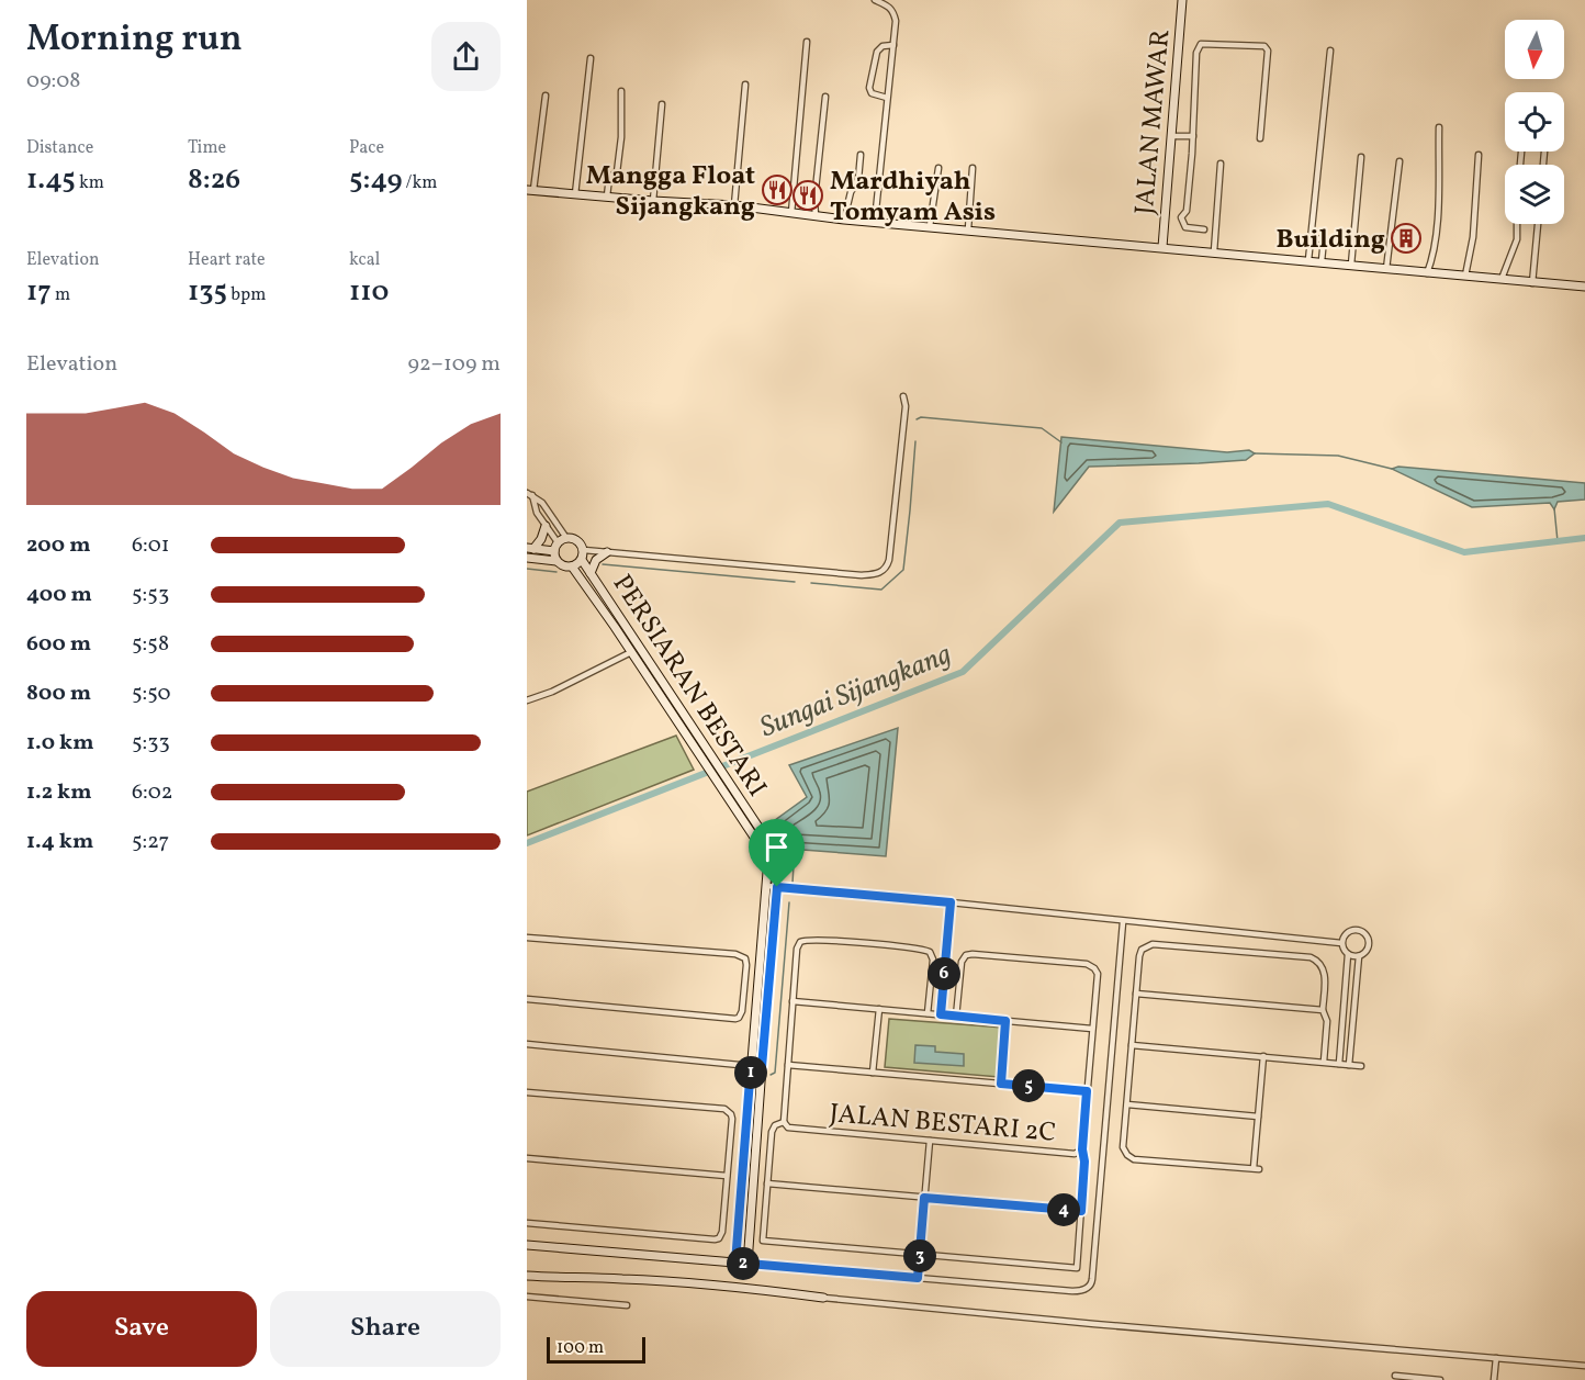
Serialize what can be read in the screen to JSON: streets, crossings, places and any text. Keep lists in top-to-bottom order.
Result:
{
  "streets": {
    "street": ["JALAN MAWAR", "PERSIARAN BESTARI", "JALAN BESTARI 2C"]
  },
  "water": ["Sungai Sijangkang"],
  "places": {
    "restaurant": ["Mangga Float Sijangkang", "Mardhiyah Tomyam Asis"],
    "building": ["Building"]
  },
  "scale_bar": "100 m",
  "north": "bottom",
  "page": {
    "heading": ["Morning run", "09:08"],
    "stats": [
      ["Distance", "1.45 km"],
      ["Time", "8:26"],
      ["Pace", "5:49 /km"],
      ["Elevation", "17 m"],
      ["Heart rate", "135 bpm"],
      ["kcal", "110"]
    ],
    "chart": ["Elevation", "92–109 m"],
    "list": [
      {
        "name": "200 m",
        "note": "6:01"
      },
      {
        "name": "400 m",
        "note": "5:53"
      },
      {
        "name": "600 m",
        "note": "5:58"
      },
      {
        "name": "800 m",
        "note": "5:50"
      },
      {
        "name": "1.0 km",
        "note": "5:33"
      },
      {
        "name": "1.2 km",
        "note": "6:02"
      },
      {
        "name": "1.4 km",
        "note": "5:27"
      }
    ],
    "pins": [
      "6",
      "1",
      "5",
      "4",
      "3",
      "2"
    ],
    "buttons": ["Save", "Share"],
    "scale": "100 m"
  }
}
